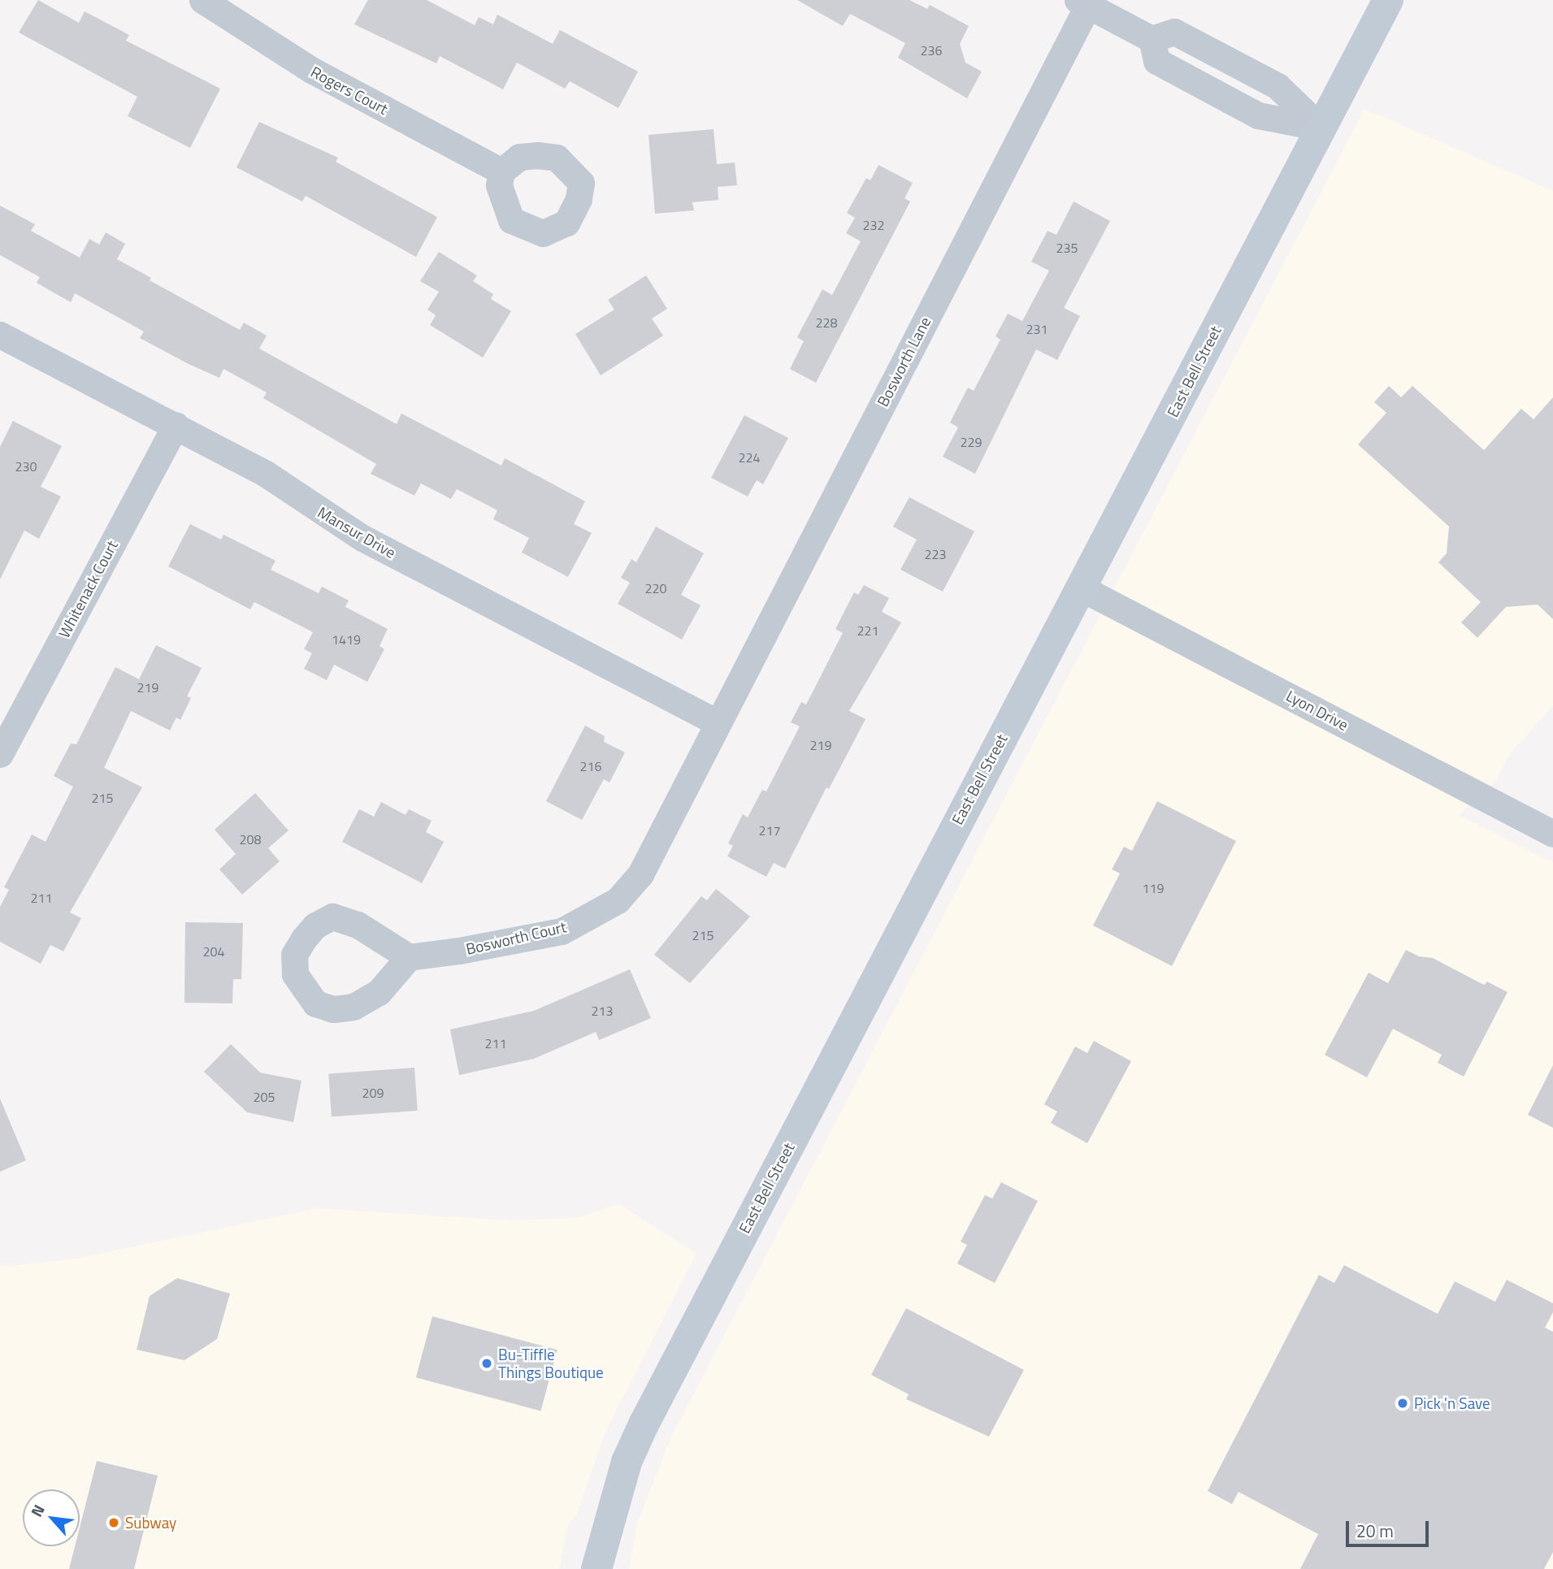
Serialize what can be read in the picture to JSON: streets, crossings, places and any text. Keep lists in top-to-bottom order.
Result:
{
  "streets": {
    "main road": ["East Bell Street"],
    "street": [
      "Rogers Court",
      "Bosworth Lane",
      "Mansur Drive",
      "Whitenack Court",
      "Lyon Drive",
      "Bosworth Court"
    ]
  },
  "crossings": [
    ["Bosworth Lane", "Mansur Drive"],
    ["Bosworth Lane", "Bosworth Court"],
    ["East Bell Street", "Lyon Drive"],
    ["Mansur Drive", "Whitenack Court"],
    ["Mansur Drive", "Bosworth Court"]
  ],
  "places": ["Bu-Tiffle Things Boutique", "Pick 'n Save", "Subway"],
  "house_numbers": [
    "236",
    "232",
    "235",
    "228",
    "231",
    "229",
    "224",
    "230",
    "223",
    "220",
    "221",
    "1419",
    "219",
    "219",
    "216",
    "215",
    "217",
    "208",
    "119",
    "211",
    "215",
    "204",
    "213",
    "211",
    "209",
    "205"
  ],
  "scale_bar": "20 m",
  "north": "top left"
}
